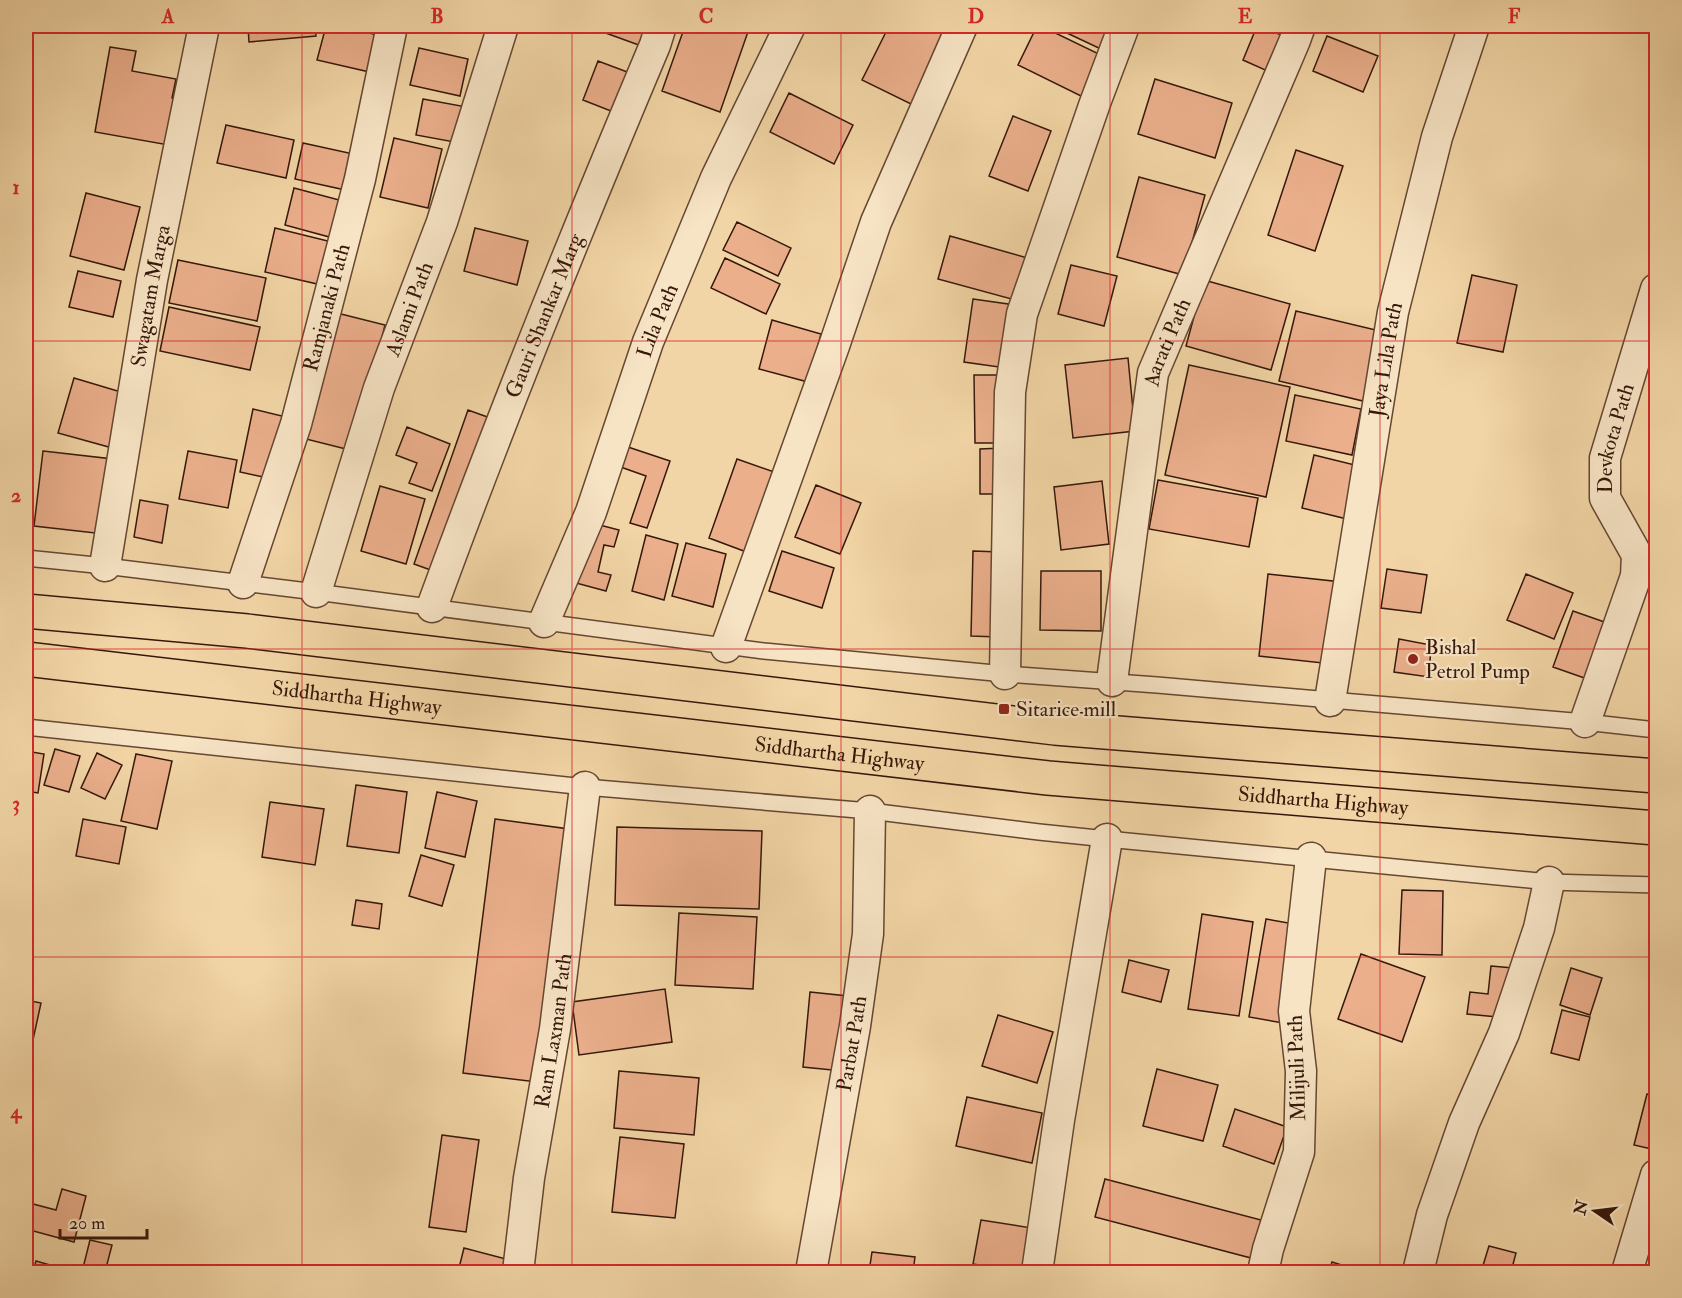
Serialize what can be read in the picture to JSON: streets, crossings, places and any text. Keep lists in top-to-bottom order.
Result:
{
  "streets": {
    "highway": ["Siddhartha Highway"],
    "street": [
      "Swagatam Marga",
      "Ramjanaki Path",
      "Aslami Path",
      "Gauri Shankar Marg",
      "Lila Path",
      "Aarati Path",
      "Jaya Lila Path",
      "Devkota Path",
      "Ram Laxman Path",
      "Parbat Path",
      "Milijuli Path"
    ]
  },
  "places": {
    "other": ["Bishal Petrol Pump"],
    "transit": ["Sitarice mill"]
  },
  "scale_bar": "20 m",
  "north": "left",
  "grid": {
    "columns": [
      "A",
      "B",
      "C",
      "D",
      "E",
      "F"
    ],
    "rows": [
      "1",
      "2",
      "3",
      "4"
    ]
  }
}
